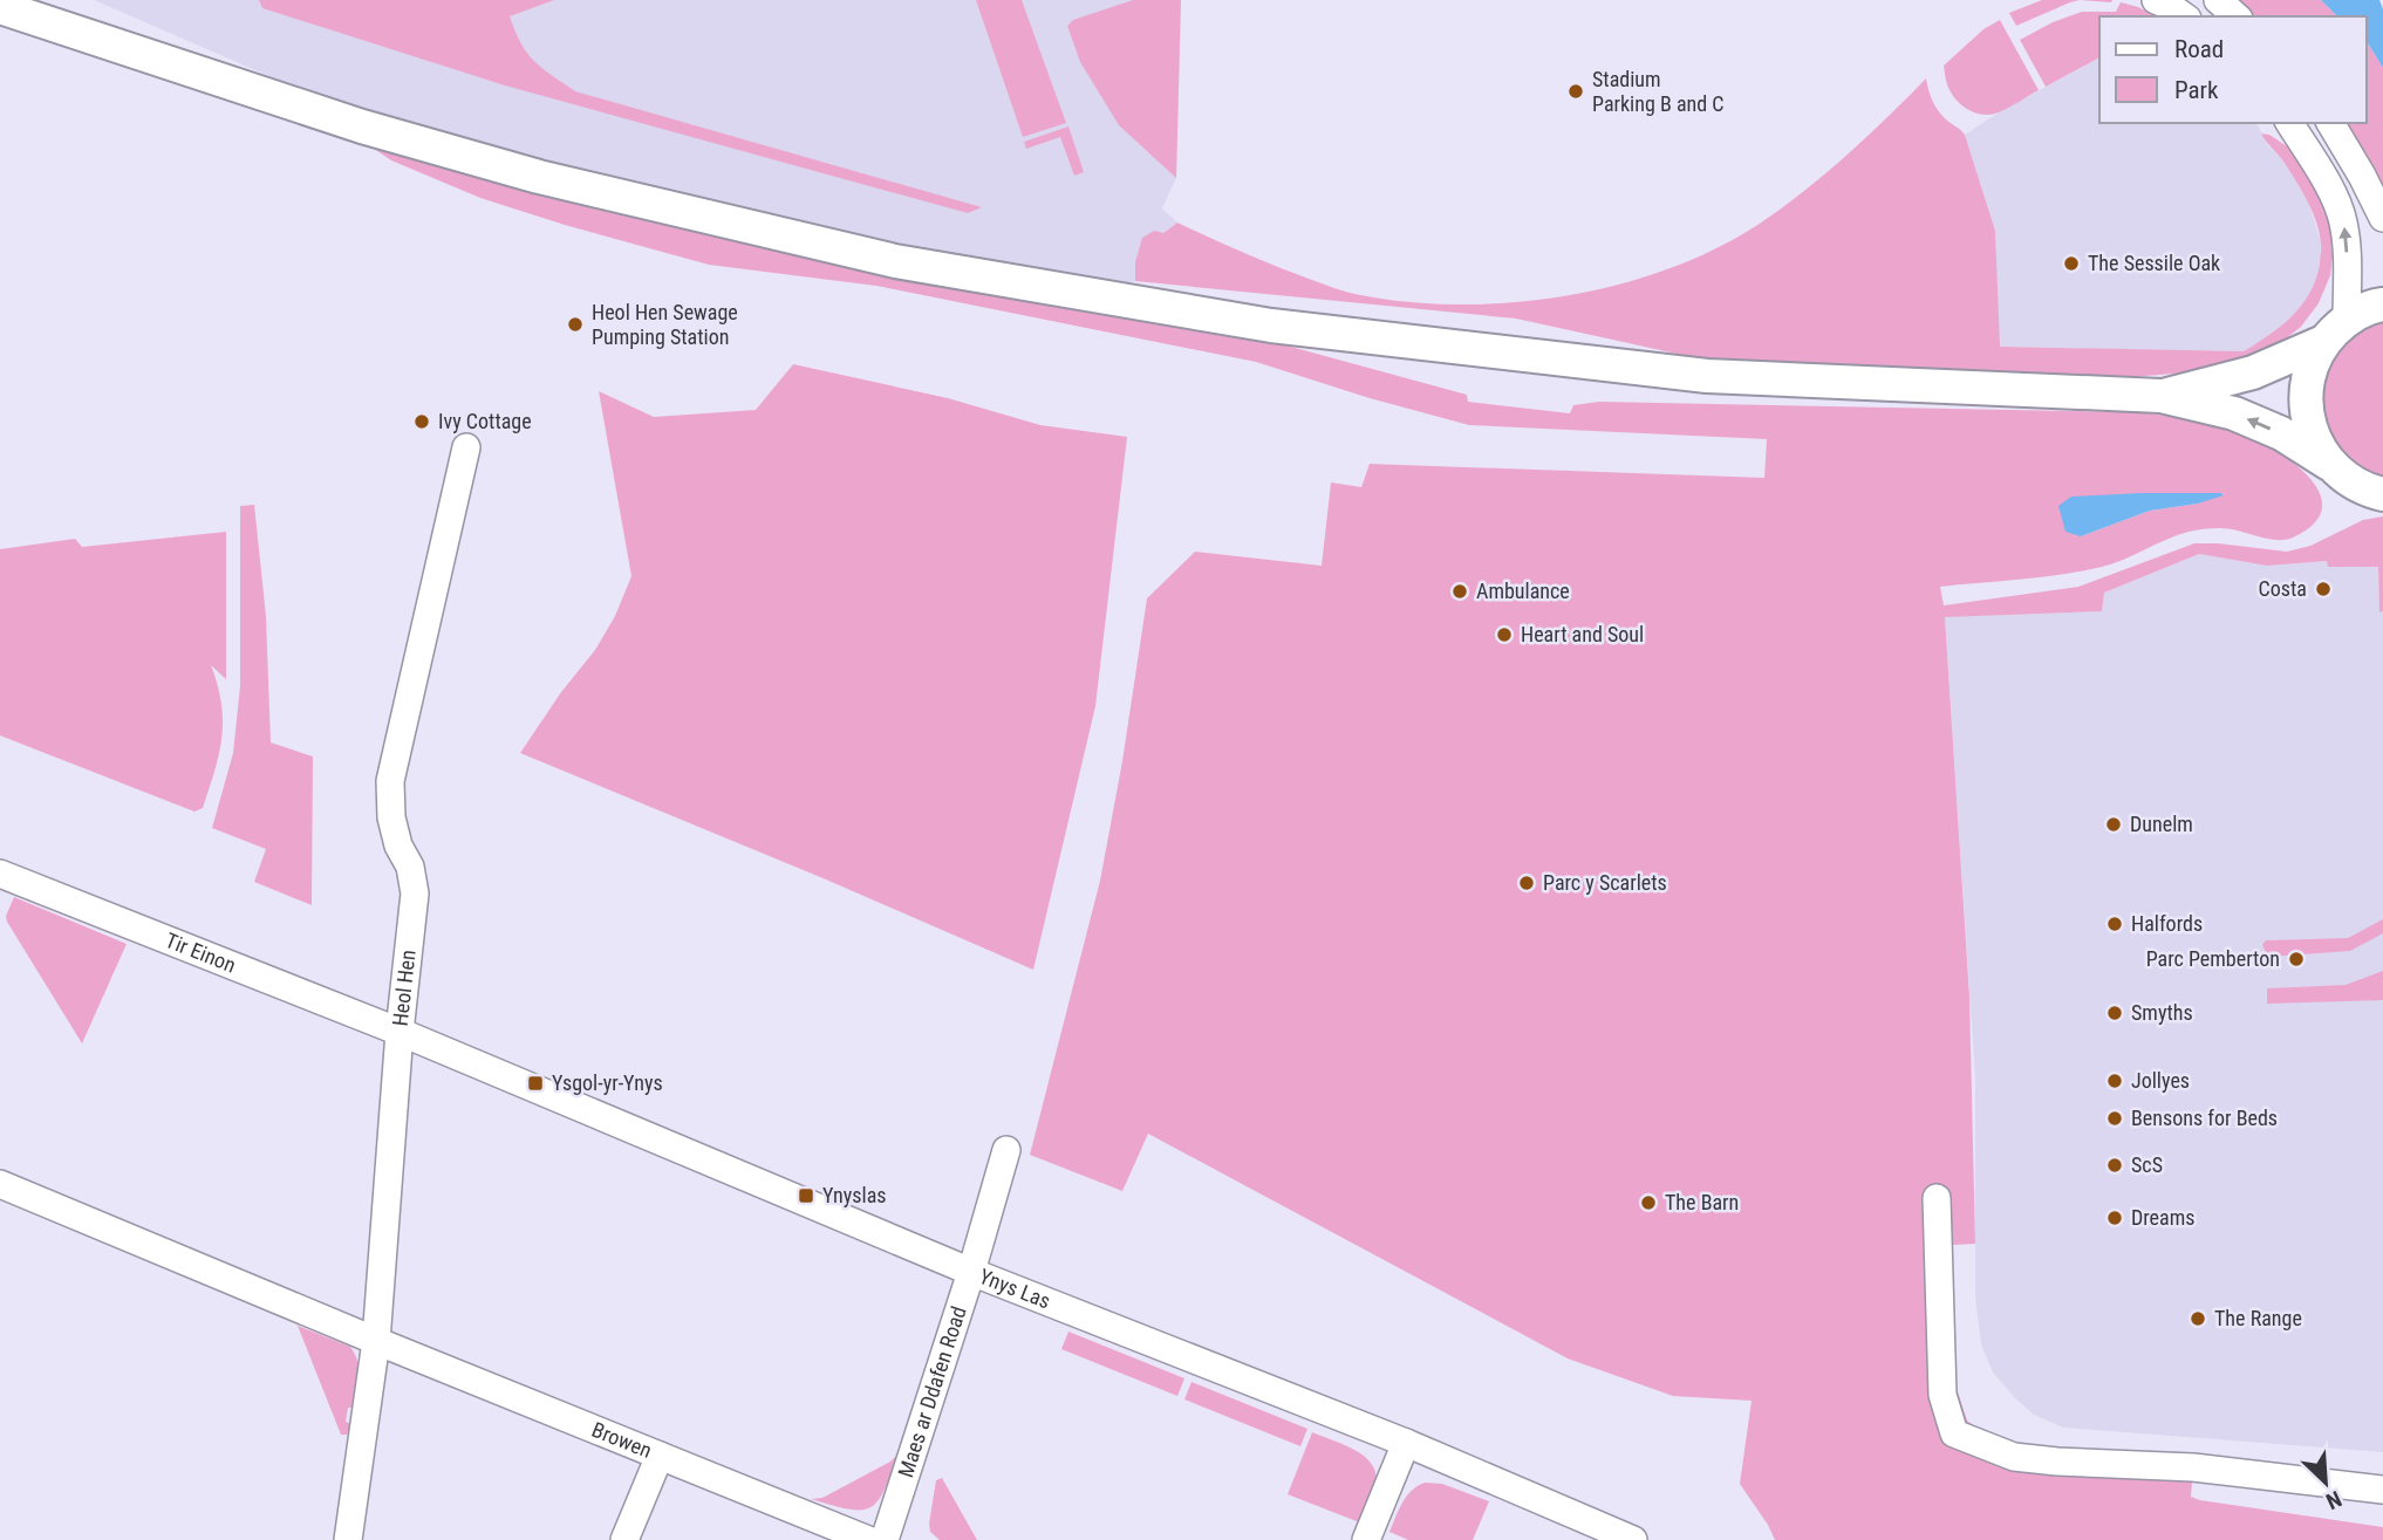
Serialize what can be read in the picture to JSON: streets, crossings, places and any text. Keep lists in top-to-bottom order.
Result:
{
  "streets": {
    "street": [
      "Tir Einon",
      "Heol Hen",
      "Ynys Las",
      "Maes ar Ddafen Road",
      "Browen"
    ]
  },
  "crossings": [
    ["Tir Einon", "Heol Hen"],
    ["Tir Einon", "Ynys Las"],
    ["Heol Hen", "Ynys Las"],
    ["Heol Hen", "Browen"],
    ["Ynys Las", "Maes ar Ddafen Road"]
  ],
  "places": {
    "other": [
      "Stadium Parking B and C",
      "The Sessile Oak",
      "Heol Hen Sewage Pumping Station",
      "Ivy Cottage",
      "Costa",
      "Ambulance",
      "Heart and Soul",
      "Dunelm",
      "Parc y Scarlets",
      "Halfords",
      "Parc Pemberton",
      "Smyths",
      "Jollyes",
      "Bensons for Beds",
      "ScS",
      "The Barn",
      "Dreams",
      "The Range"
    ],
    "transit": ["Ysgol-yr-Ynys", "Ynyslas"]
  },
  "legend": ["Road", "Park"],
  "north": "bottom right"
}
